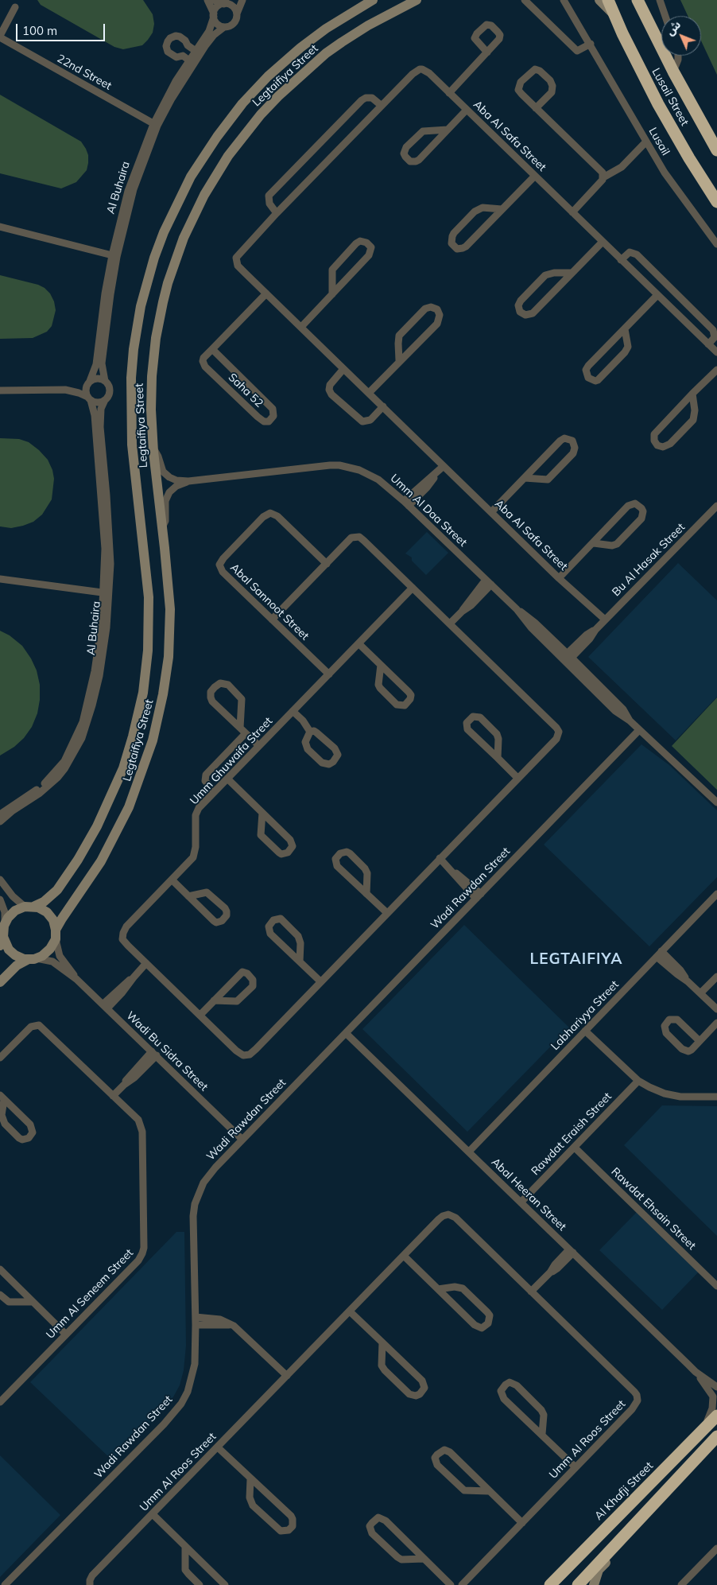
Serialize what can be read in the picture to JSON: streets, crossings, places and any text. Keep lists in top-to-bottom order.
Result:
{
  "streets": {
    "highway": ["Lusail Street", "Al Khafji Street"],
    "street": [
      "22nd Street",
      "Legtaifiya Street",
      "Aba Al Safa Street",
      "Lusail",
      "Al Buhaira",
      "Saha 52",
      "Umm Al Daa Street",
      "Bu Al Hasak Street",
      "Abal Sannoot Street",
      "Umm Ghuwaifa Street",
      "Wadi Rawdan Street",
      "Labhariyya Street",
      "Wadi Bu Sidra Street",
      "Rawdat Eraish Street",
      "Abal Heeran Street",
      "Rawdat Ehsain Street",
      "Umm Al Seneem Street",
      "Umm Al Roos Street"
    ]
  },
  "crossings": [
    ["22nd Street", "Al Buhaira"],
    ["Legtaifiya Street", "Umm Al Daa Street"],
    ["Legtaifiya Street", "Wadi Bu Sidra Street"],
    ["Aba Al Safa Street", "Saha 52"],
    ["Aba Al Safa Street", "Bu Al Hasak Street"],
    ["Umm Al Daa Street", "Bu Al Hasak Street"],
    ["Umm Al Daa Street", "Wadi Rawdan Street"],
    ["Abal Sannoot Street", "Umm Ghuwaifa Street"],
    ["Wadi Rawdan Street", "Wadi Bu Sidra Street"],
    ["Wadi Rawdan Street", "Abal Heeran Street"],
    ["Labhariyya Street", "Abal Heeran Street"],
    ["Rawdat Eraish Street", "Abal Heeran Street"],
    ["Rawdat Eraish Street", "Rawdat Ehsain Street"],
    ["Abal Heeran Street", "Al Khafji Street"]
  ],
  "districts": ["LEGTAIFIYA"],
  "scale_bar": "100 m",
  "north": "top left"
}
